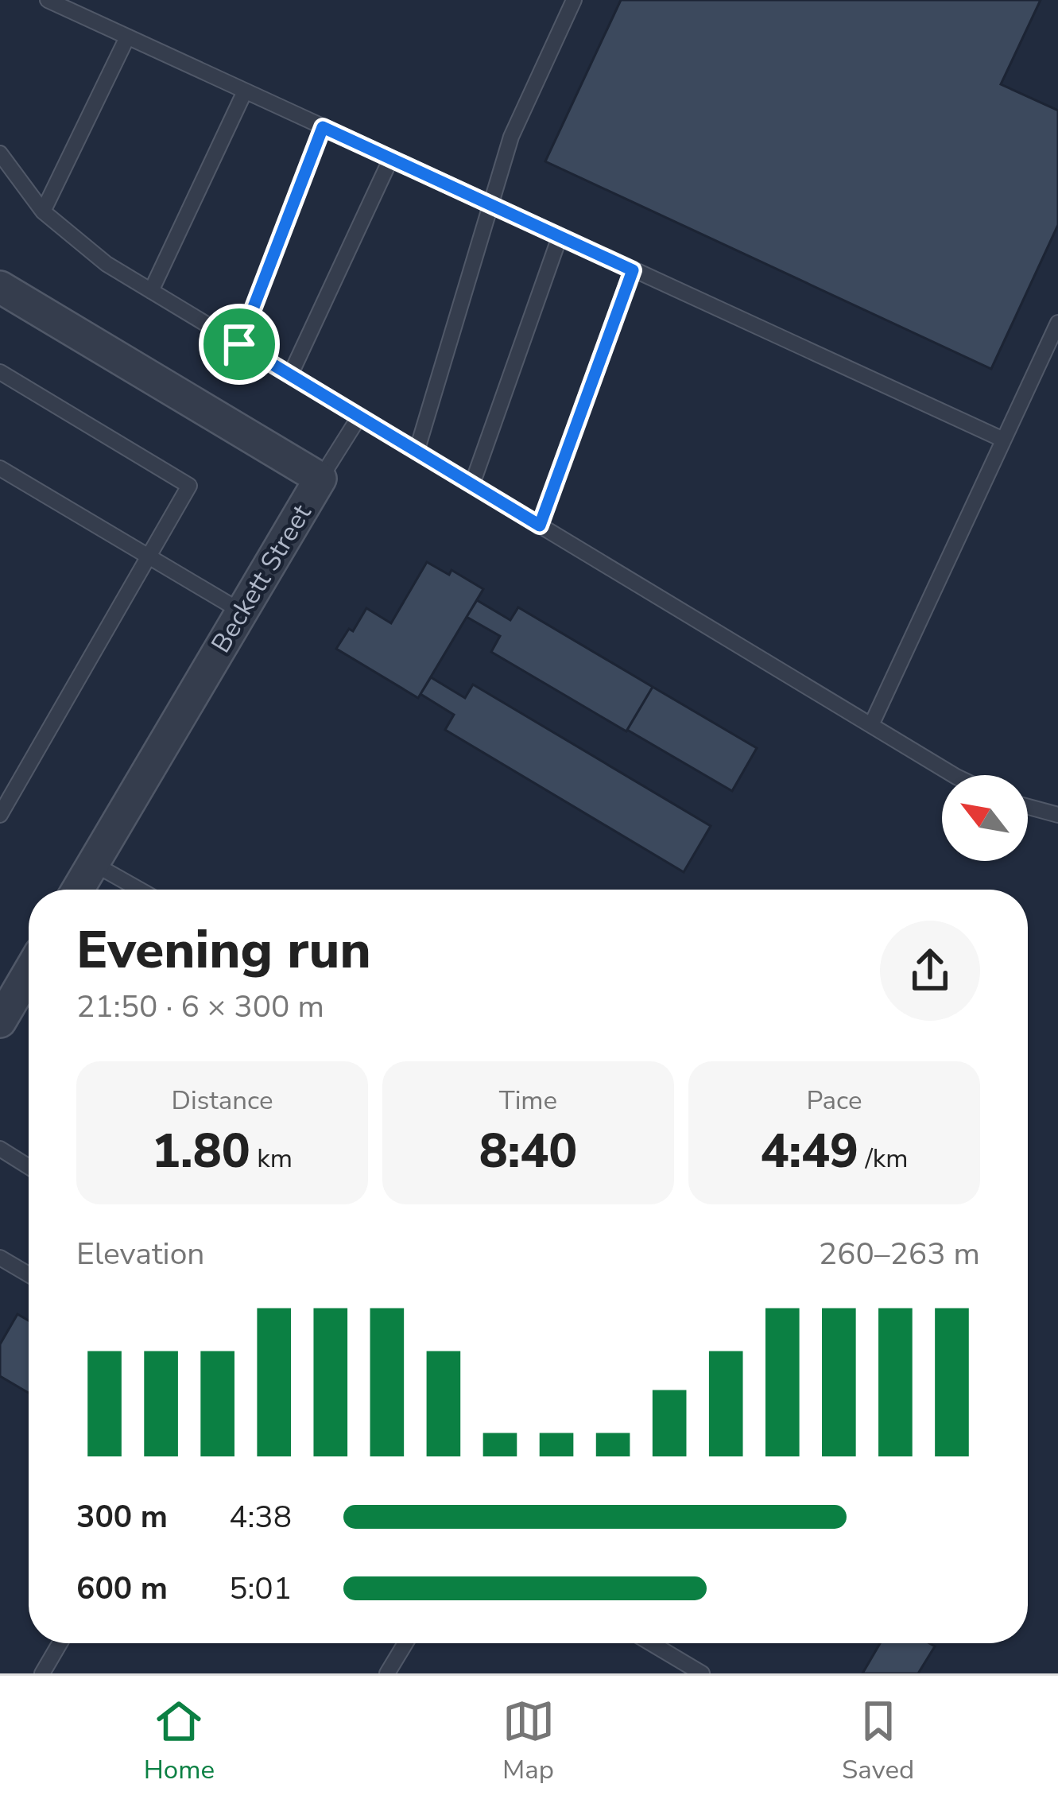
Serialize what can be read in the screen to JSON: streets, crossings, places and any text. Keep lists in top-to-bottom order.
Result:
{
  "streets": {
    "street": ["Beckett Street"]
  },
  "north": "top left",
  "page": {
    "heading": ["Evening run", "21:50 · 6 × 300 m"],
    "stats": [
      ["Distance", "1.80 km"],
      ["Time", "8:40"],
      ["Pace", "4:49 /km"]
    ],
    "chart": ["Elevation", "260–263 m"],
    "list": [
      {
        "name": "300 m",
        "note": "4:38"
      },
      {
        "name": "600 m",
        "note": "5:01"
      }
    ],
    "tabs": ["Home", "Map", "Saved"]
  }
}
